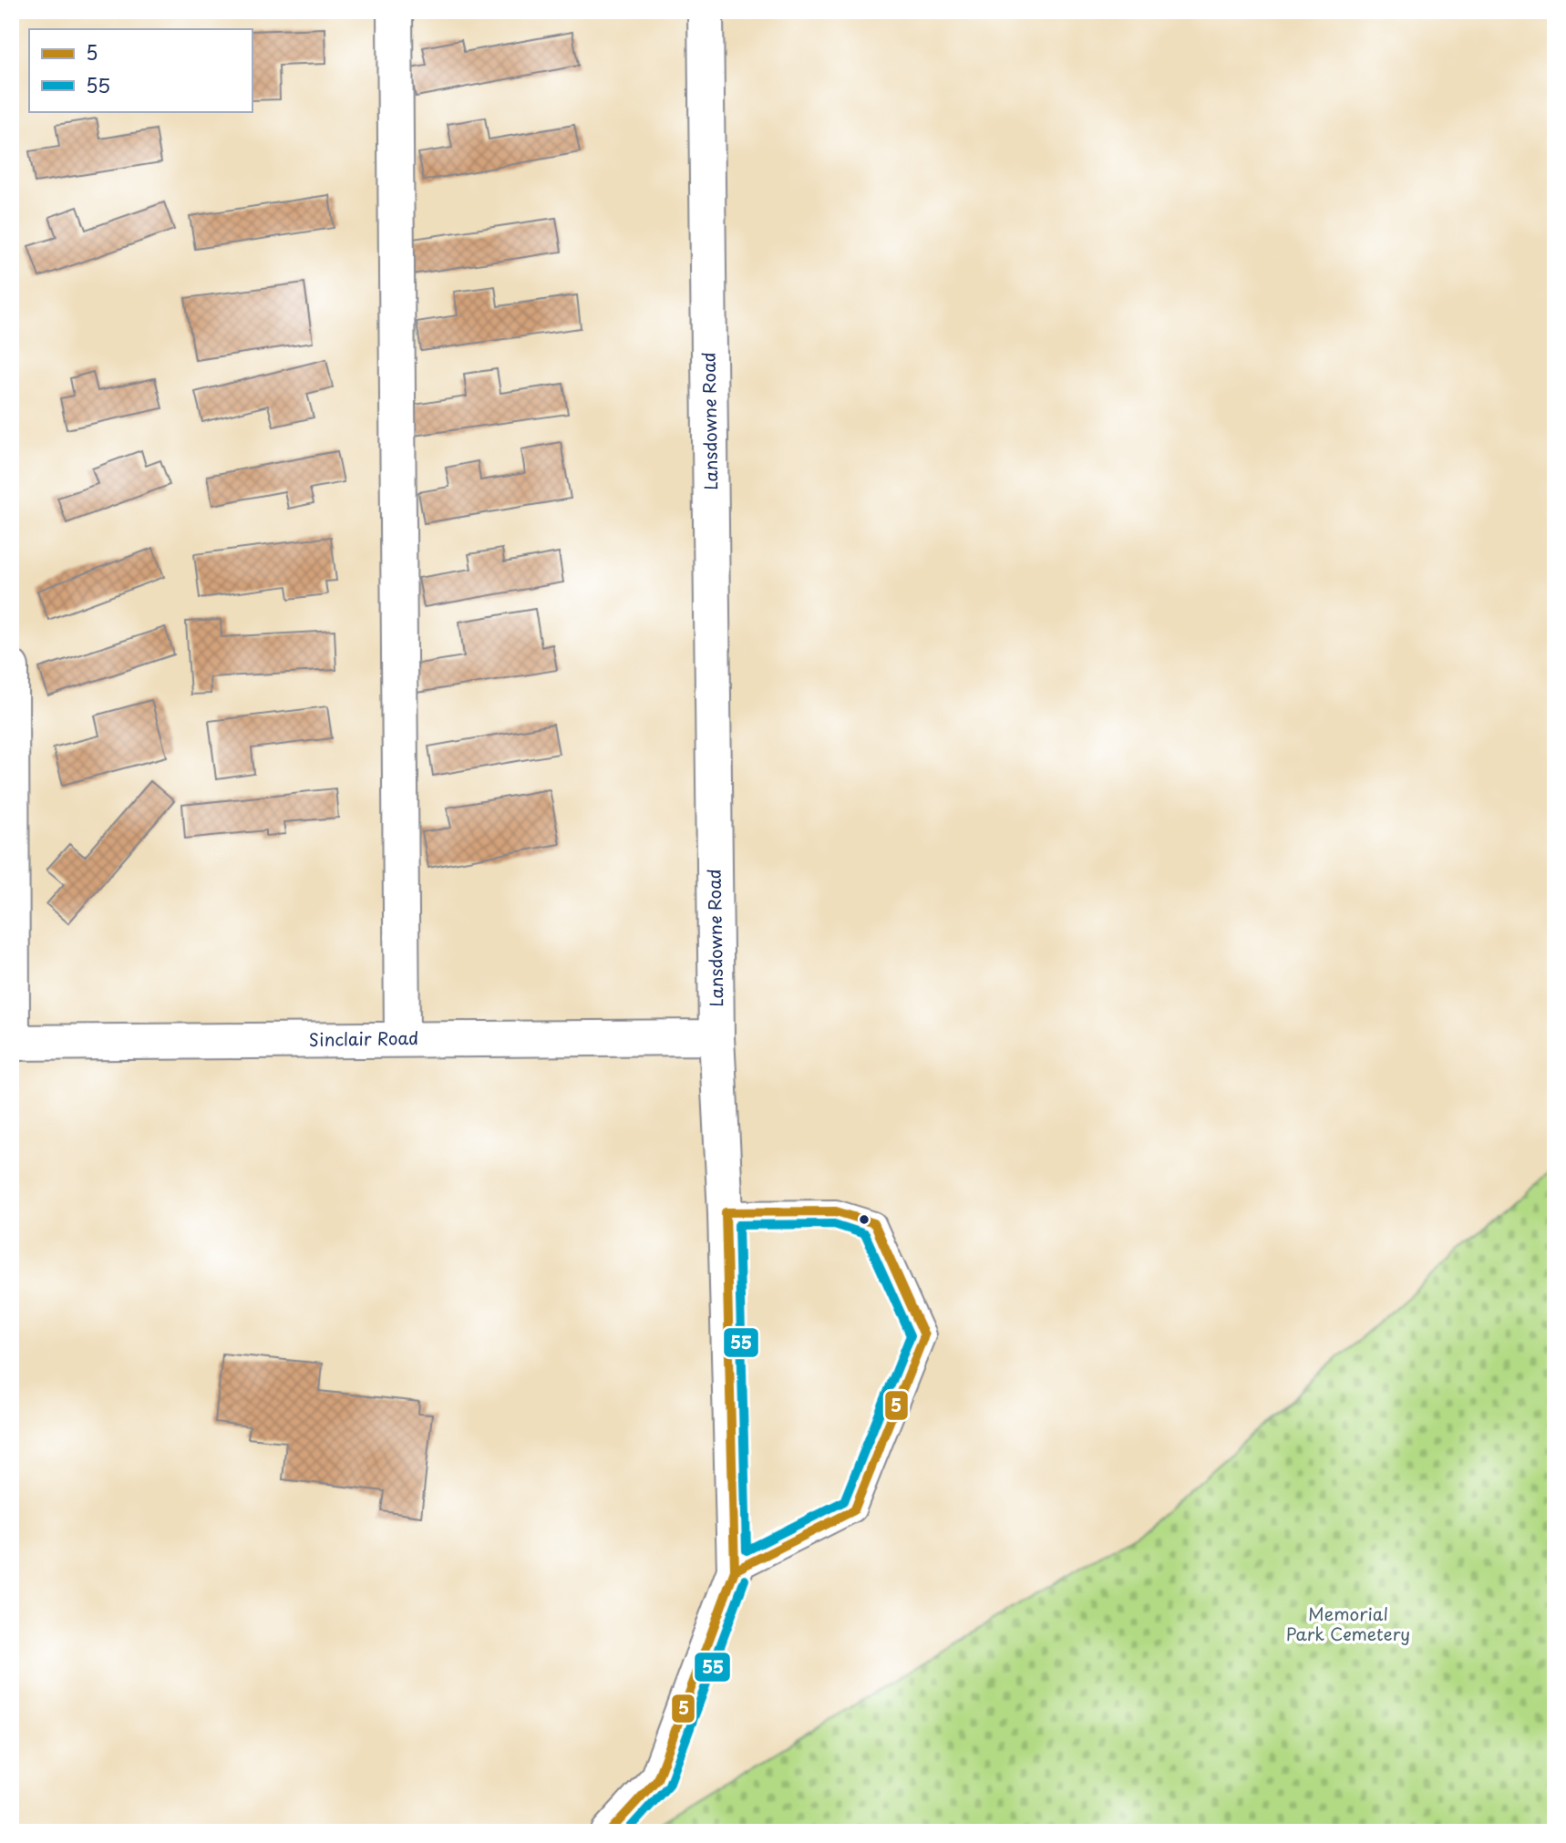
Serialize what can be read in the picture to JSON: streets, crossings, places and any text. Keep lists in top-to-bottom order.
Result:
{
  "streets": {
    "street": ["Lansdowne Road", "Sinclair Road"]
  },
  "crossings": [
    ["Lansdowne Road", "Sinclair Road"]
  ],
  "parks": ["Memorial Park Cemetery"],
  "lines": ["transit line 5", "transit line 55"],
  "legend": ["5", "55"]
}
